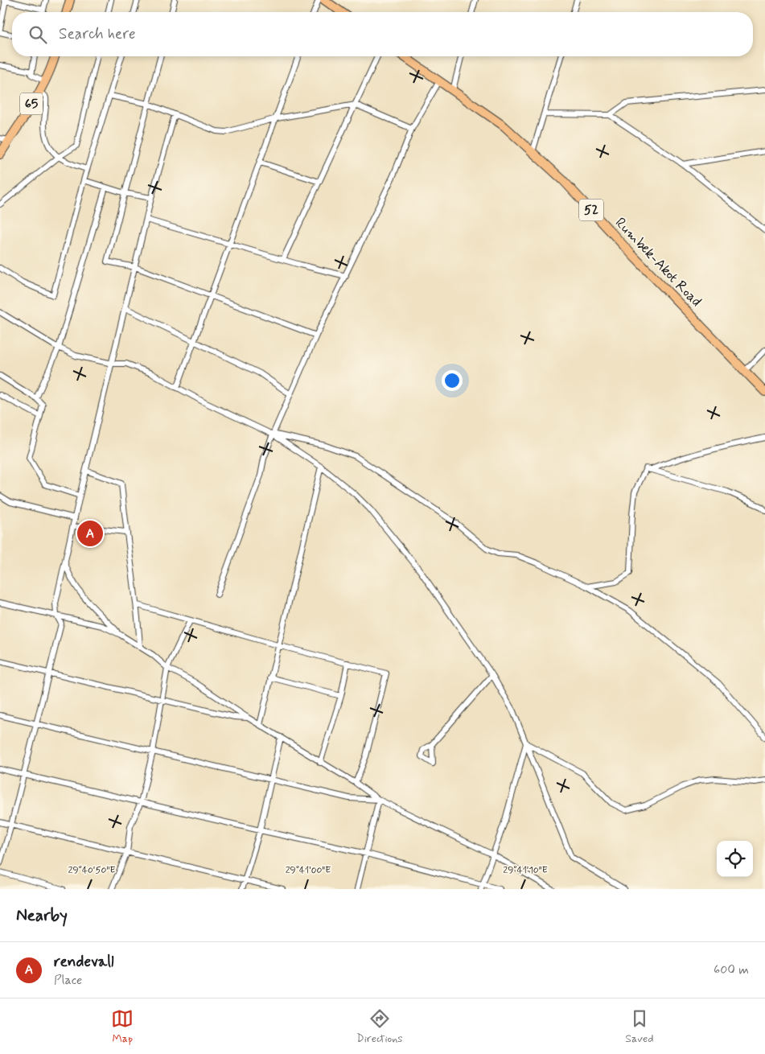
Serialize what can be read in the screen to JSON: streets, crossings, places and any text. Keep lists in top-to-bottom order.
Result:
{
  "streets": {
    "main road": ["65", "52", "Rumbek-Akot Road"]
  },
  "page": {
    "search": "Search here",
    "pins": "A",
    "heading": "Nearby",
    "list": [
      {
        "mark": "A",
        "name": "rendevall",
        "note": "Place",
        "value": "600 m"
      }
    ],
    "nav": ["Map", "Directions", "Saved"]
  },
  "coordinates": ["29°40'50\"E", "29°41'00\"E", "29°41'10\"E"]
}
